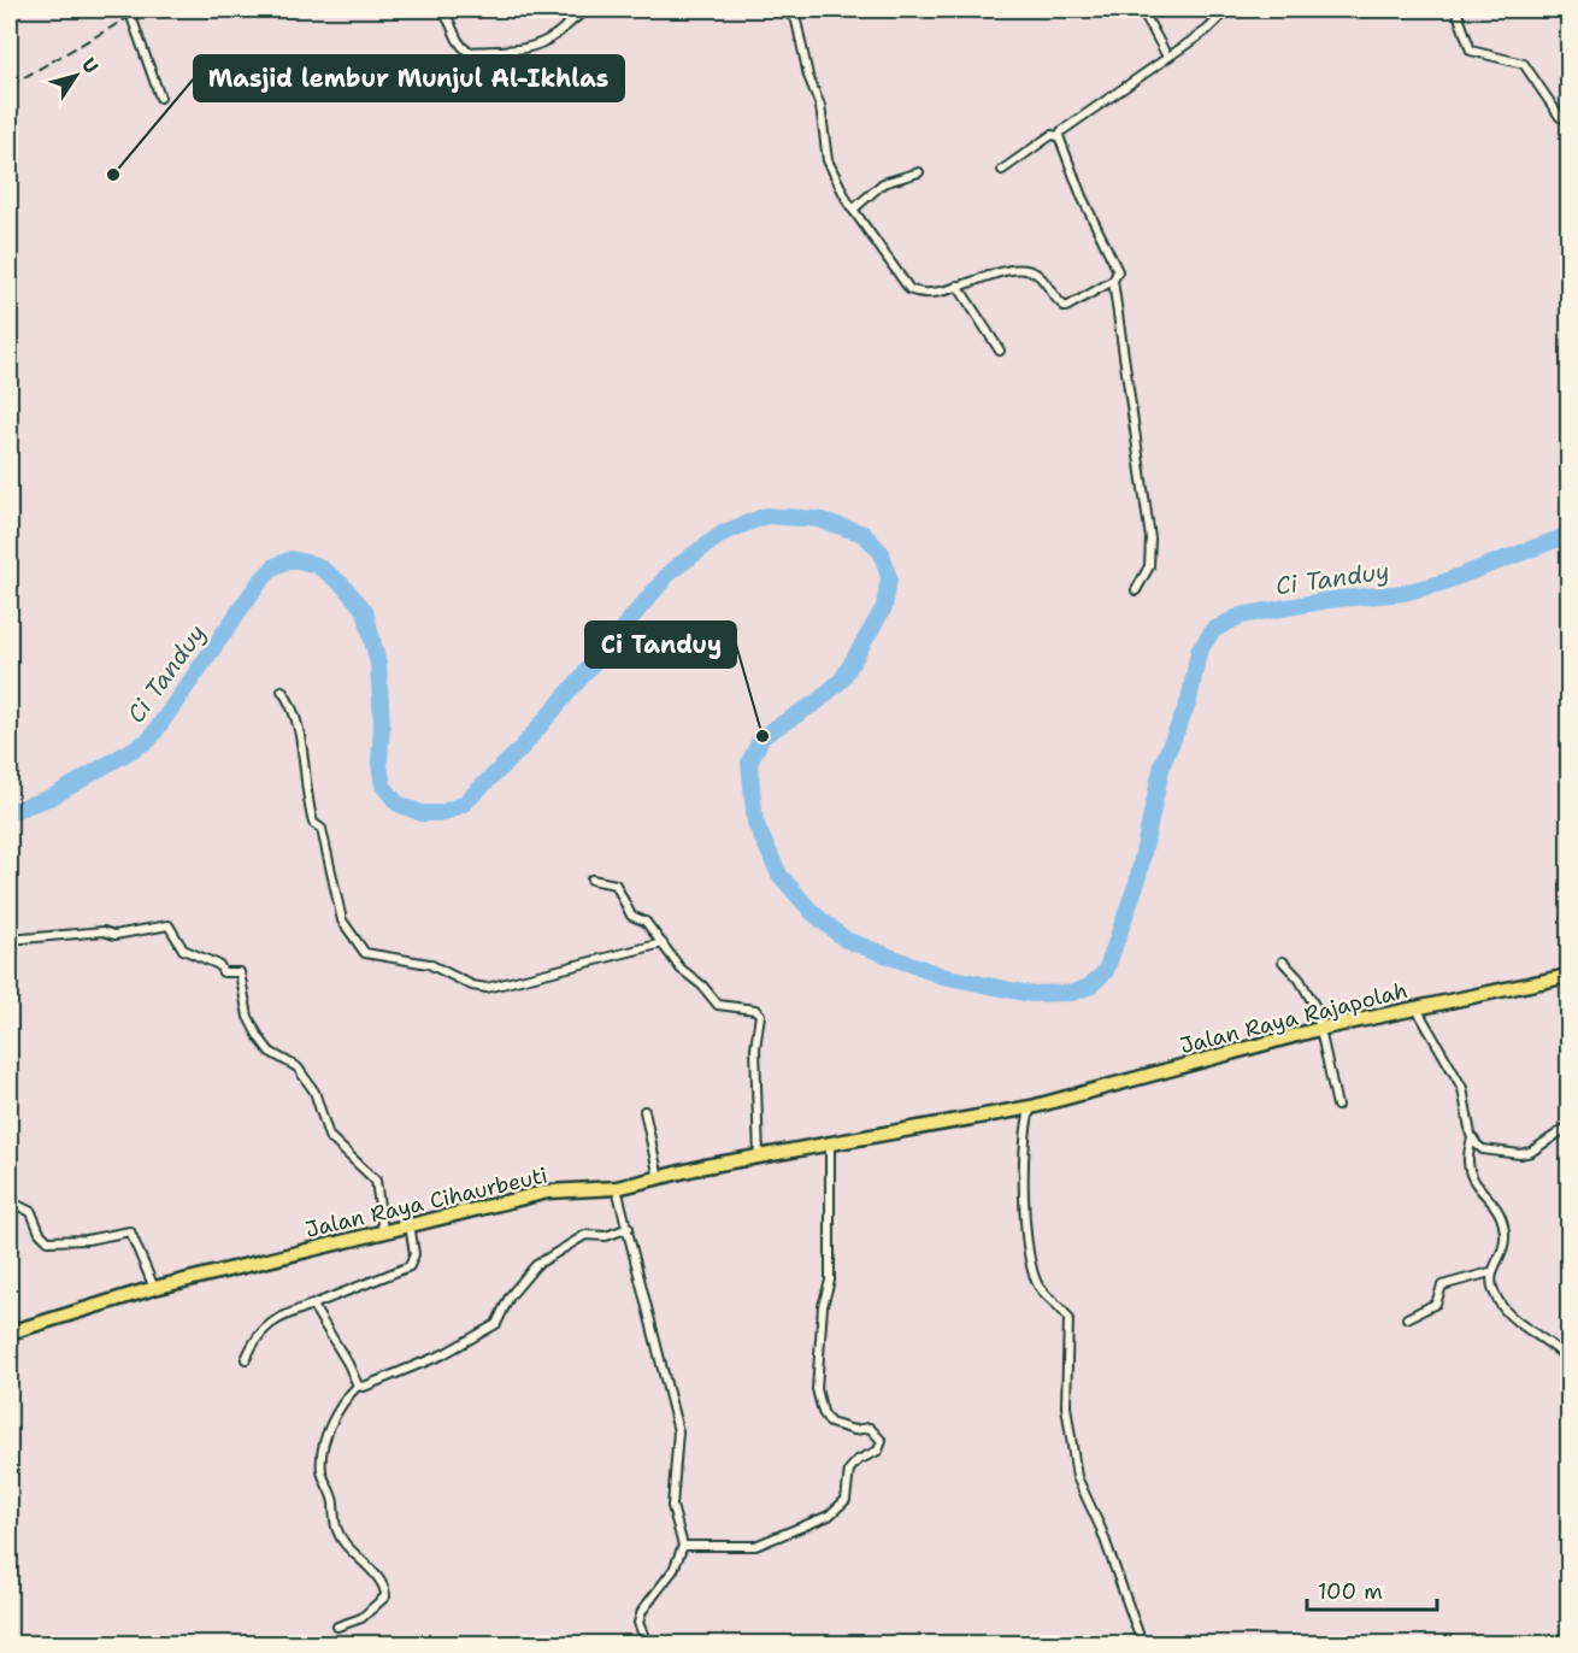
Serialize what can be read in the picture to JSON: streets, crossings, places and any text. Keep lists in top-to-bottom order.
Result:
{
  "streets": {
    "highway": ["Jalan Raya Rajapolah", "Jalan Raya Cihaurbeuti"]
  },
  "crossings": [
    ["Jalan Raya Rajapolah", "Jalan Raya Cihaurbeuti"]
  ],
  "water": ["Ci Tanduy"],
  "places": ["Masjid lembur Munjul Al-Ikhlas", "Ci Tanduy"],
  "scale_bar": "100 m",
  "north": "top right"
}
